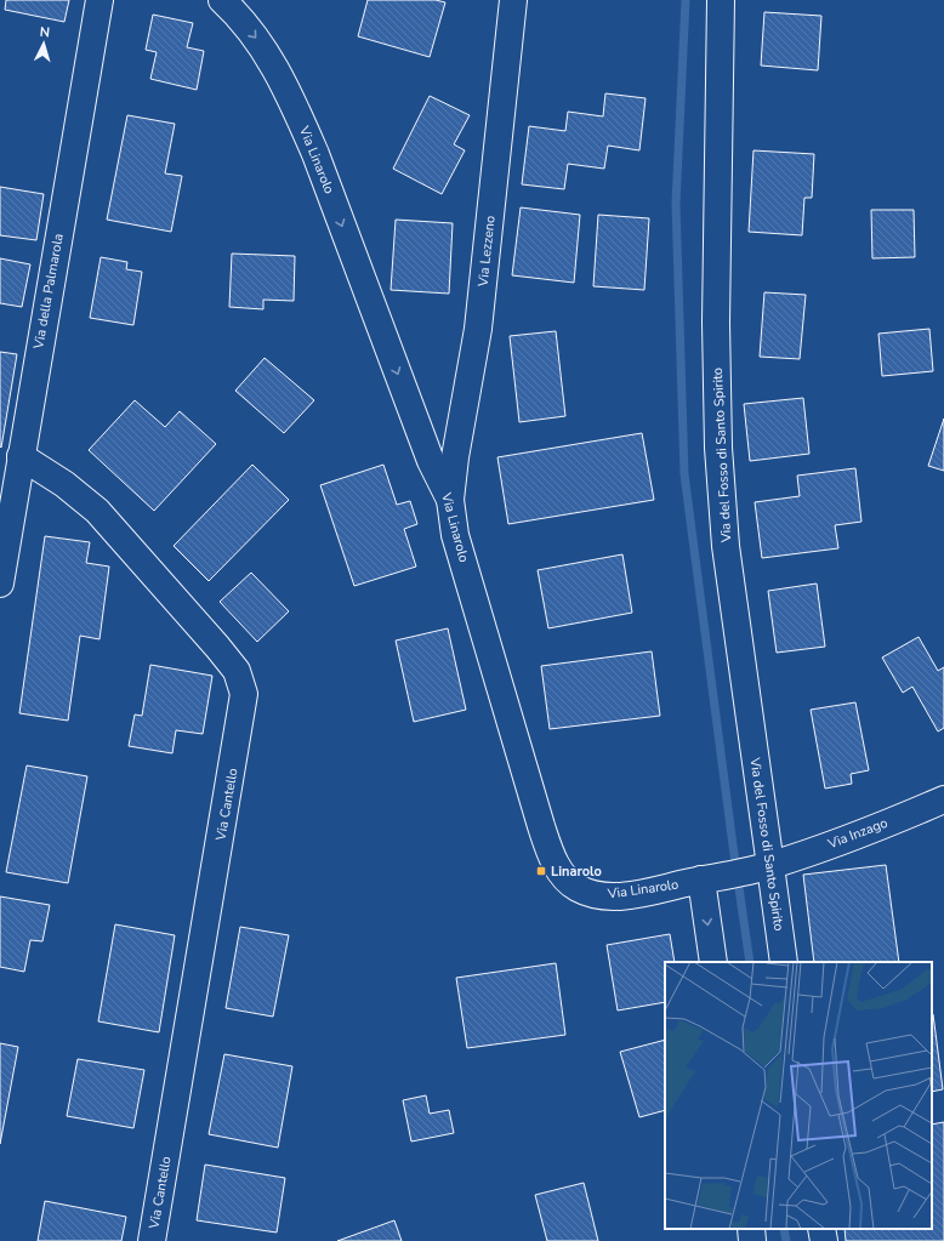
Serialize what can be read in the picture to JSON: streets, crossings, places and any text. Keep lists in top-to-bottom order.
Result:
{
  "streets": {
    "street": [
      "Via Linarolo",
      "Via Lezzeno",
      "Via della Palmarola",
      "Via del Fosso di Santo Spirito",
      "Via Cantello",
      "Via Inzago"
    ]
  },
  "crossings": [
    ["Via Linarolo", "Via Lezzeno"],
    ["Via Linarolo", "Via del Fosso di Santo Spirito"],
    ["Via Linarolo", "Via Inzago"],
    ["Via della Palmarola", "Via Cantello"],
    ["Via del Fosso di Santo Spirito", "Via Inzago"]
  ],
  "one_way": ["Via Linarolo"],
  "places": {
    "transit": ["Linarolo"]
  },
  "north": "top"
}
